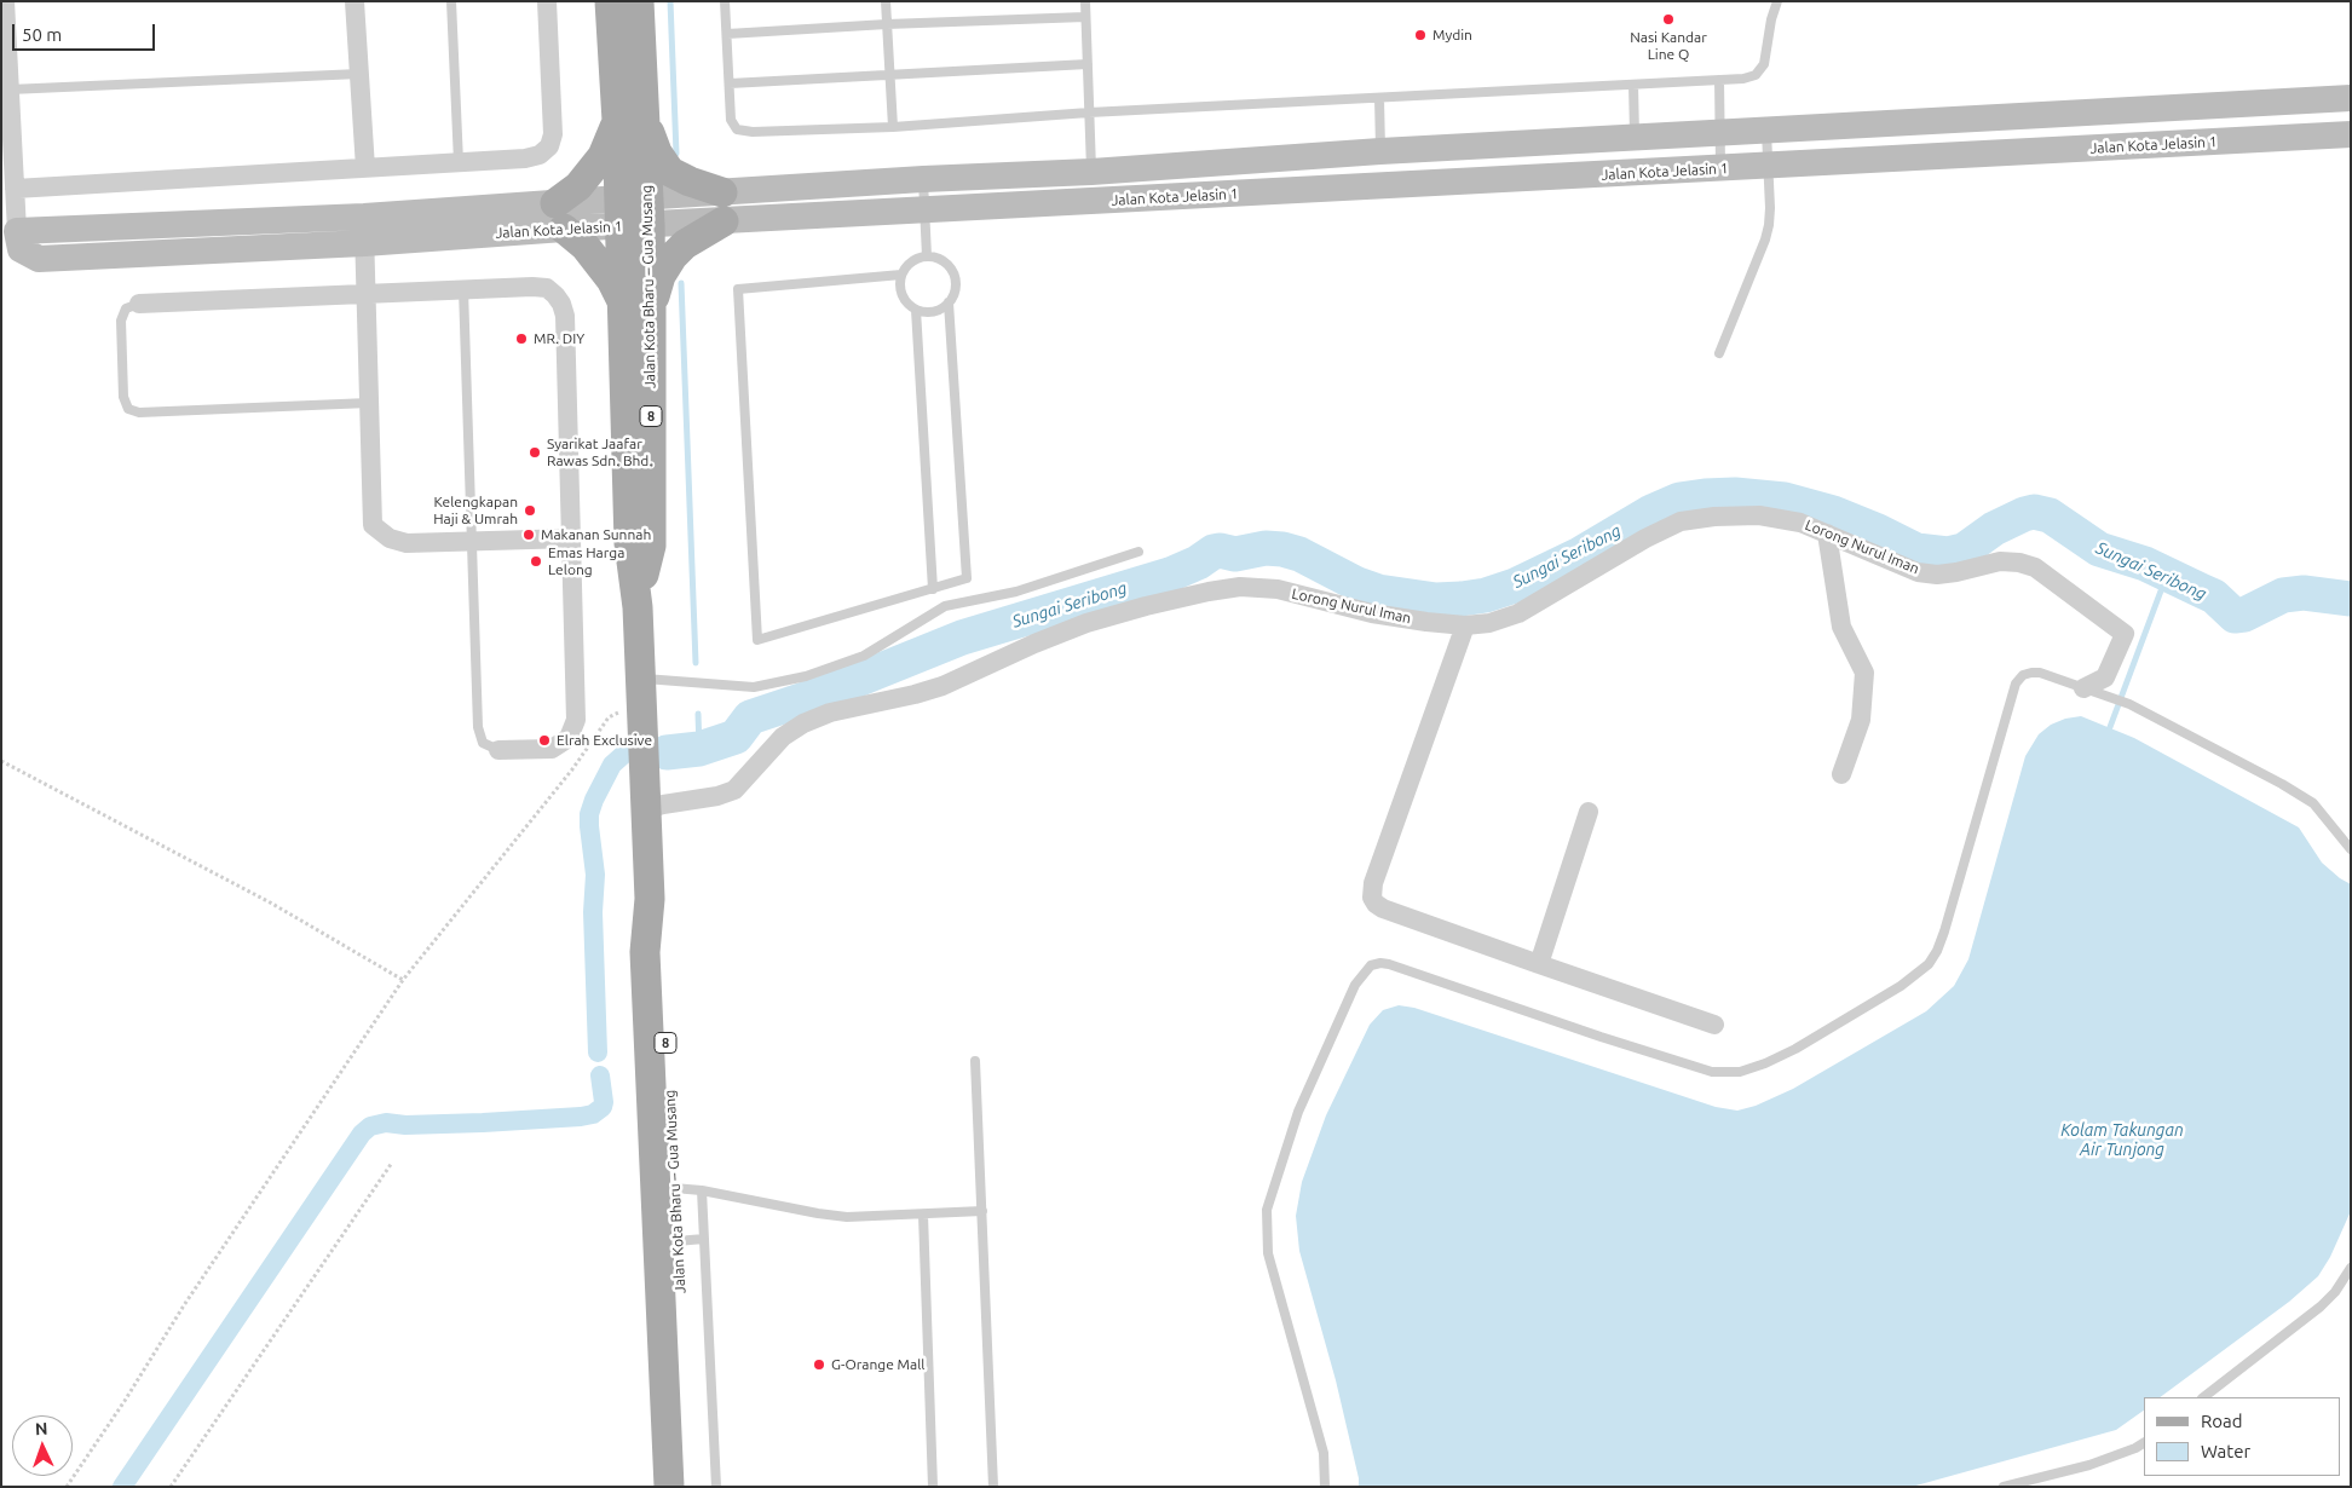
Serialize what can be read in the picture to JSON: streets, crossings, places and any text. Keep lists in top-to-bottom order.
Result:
{
  "streets": {
    "main road": ["Jalan Kota Bharu – Gua Musang", "8"],
    "street": ["Jalan Kota Jelasin 1", "Lorong Nurul Iman"]
  },
  "crossings": [
    ["Jalan Kota Bharu – Gua Musang", "Lorong Nurul Iman"]
  ],
  "water": ["Sungai Seribong", "Kolam Takungan Air Tunjong"],
  "places": [
    "Nasi Kandar Line Q",
    "Mydin",
    "MR. DIY",
    "Syarikat Jaafar Rawas Sdn. Bhd.",
    "Kelengkapan Haji & Umrah",
    "Makanan Sunnah",
    "Emas Harga Lelong",
    "Elrah Exclusive",
    "G-Orange Mall"
  ],
  "legend": ["Road", "Water"],
  "scale_bar": "50 m",
  "north": "top"
}
